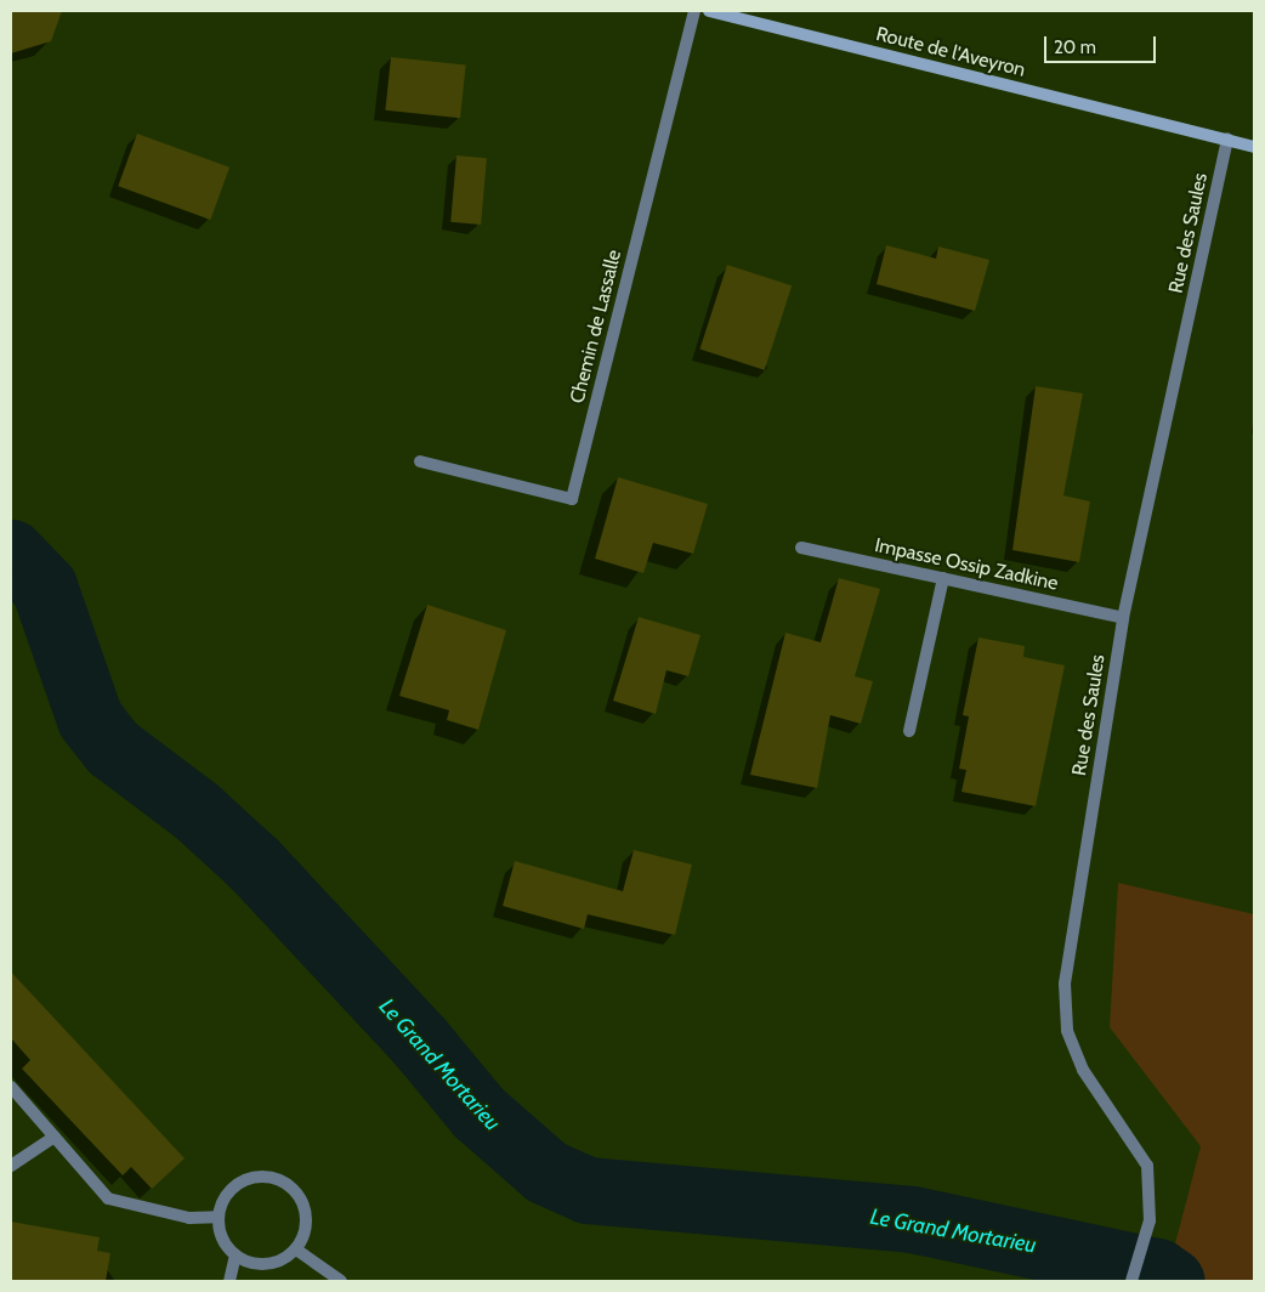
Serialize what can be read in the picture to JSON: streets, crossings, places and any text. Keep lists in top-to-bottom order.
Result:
{
  "streets": {
    "street": [
      "Route de l'Aveyron",
      "Rue des Saules",
      "Chemin de Lassalle",
      "Impasse Ossip Zadkine"
    ]
  },
  "crossings": [
    ["Route de l'Aveyron", "Rue des Saules"],
    ["Rue des Saules", "Impasse Ossip Zadkine"]
  ],
  "water": ["Le Grand Mortarieu"],
  "scale_bar": "20 m"
}
